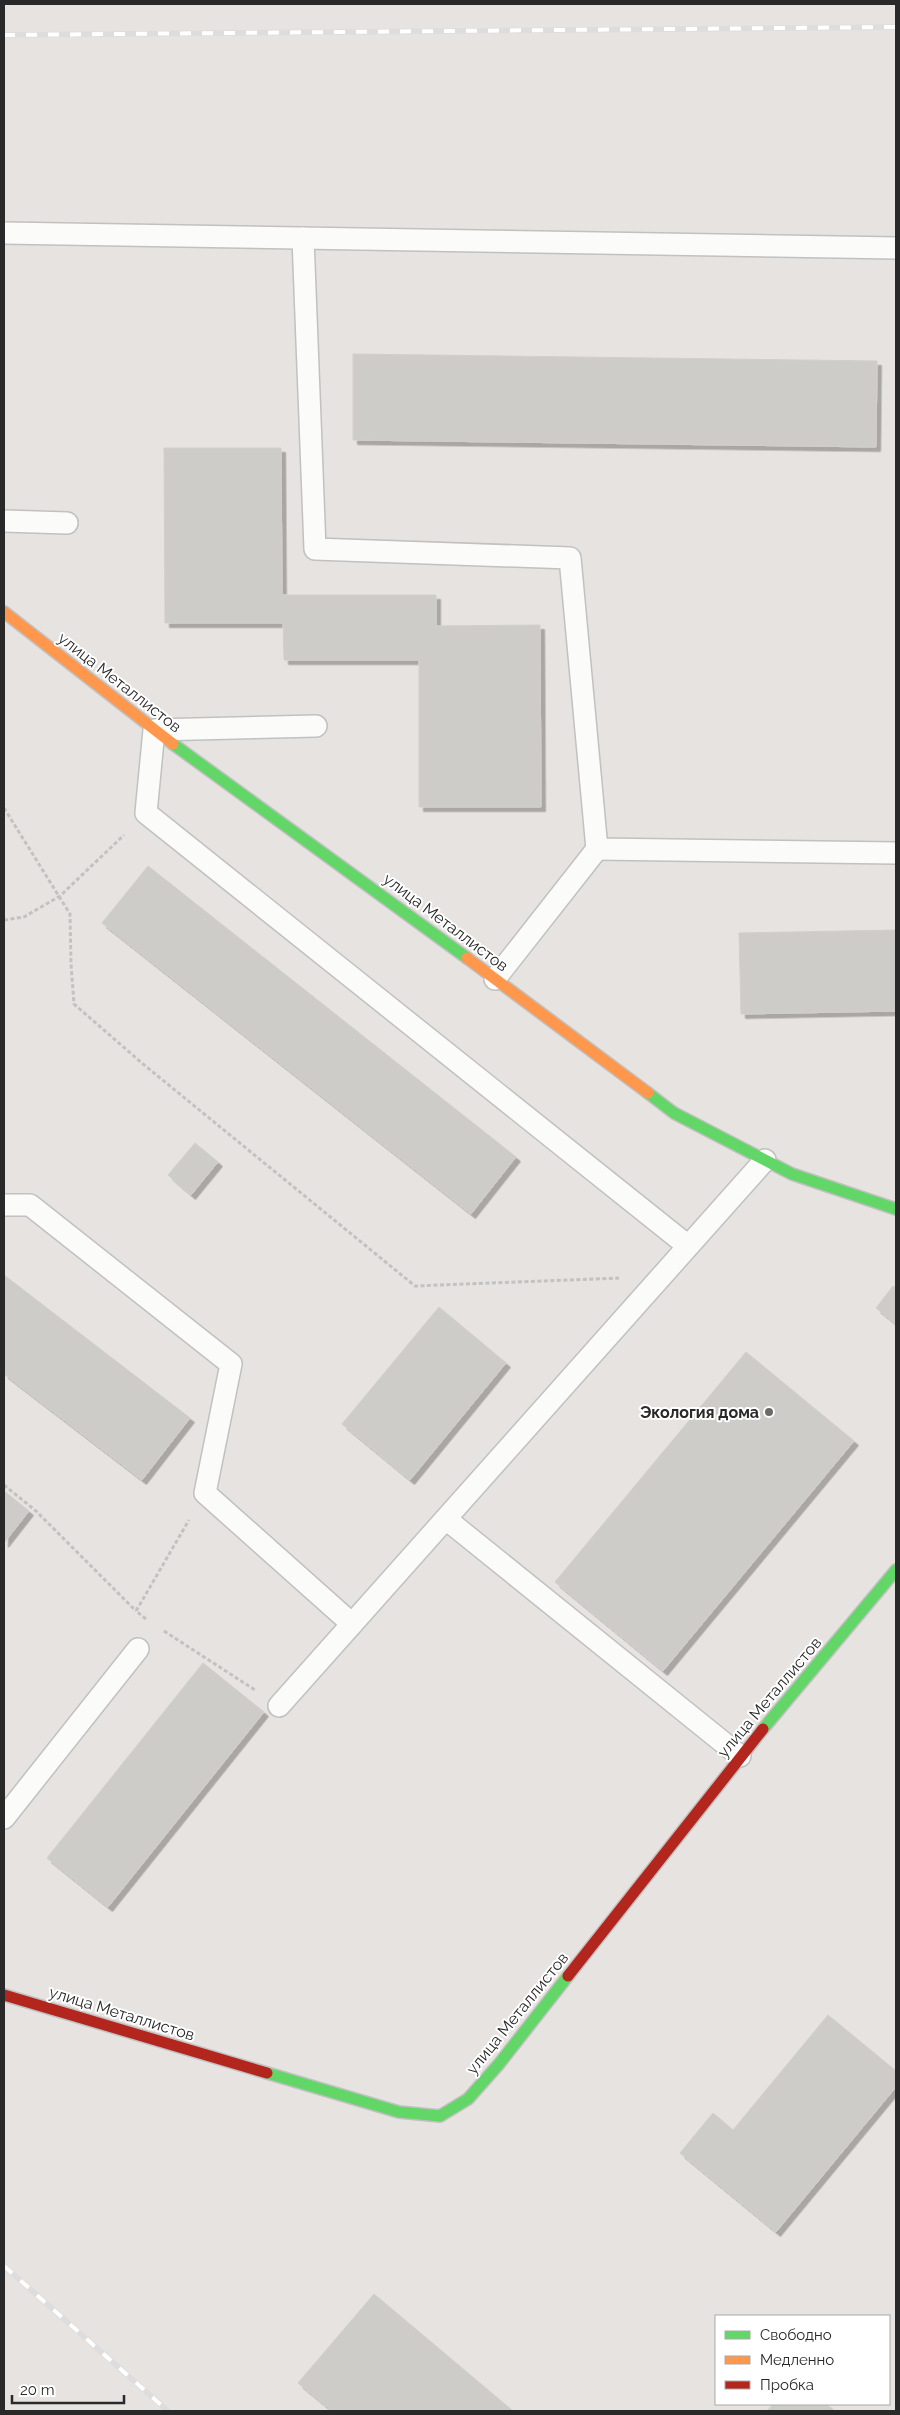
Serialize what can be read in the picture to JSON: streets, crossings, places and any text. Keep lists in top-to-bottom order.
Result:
{
  "streets": {
    "street": ["улица Металлистов"]
  },
  "places": ["Экология дома"],
  "legend": ["Свободно", "Медленно", "Пробка"],
  "scale_bar": "20 m"
}
